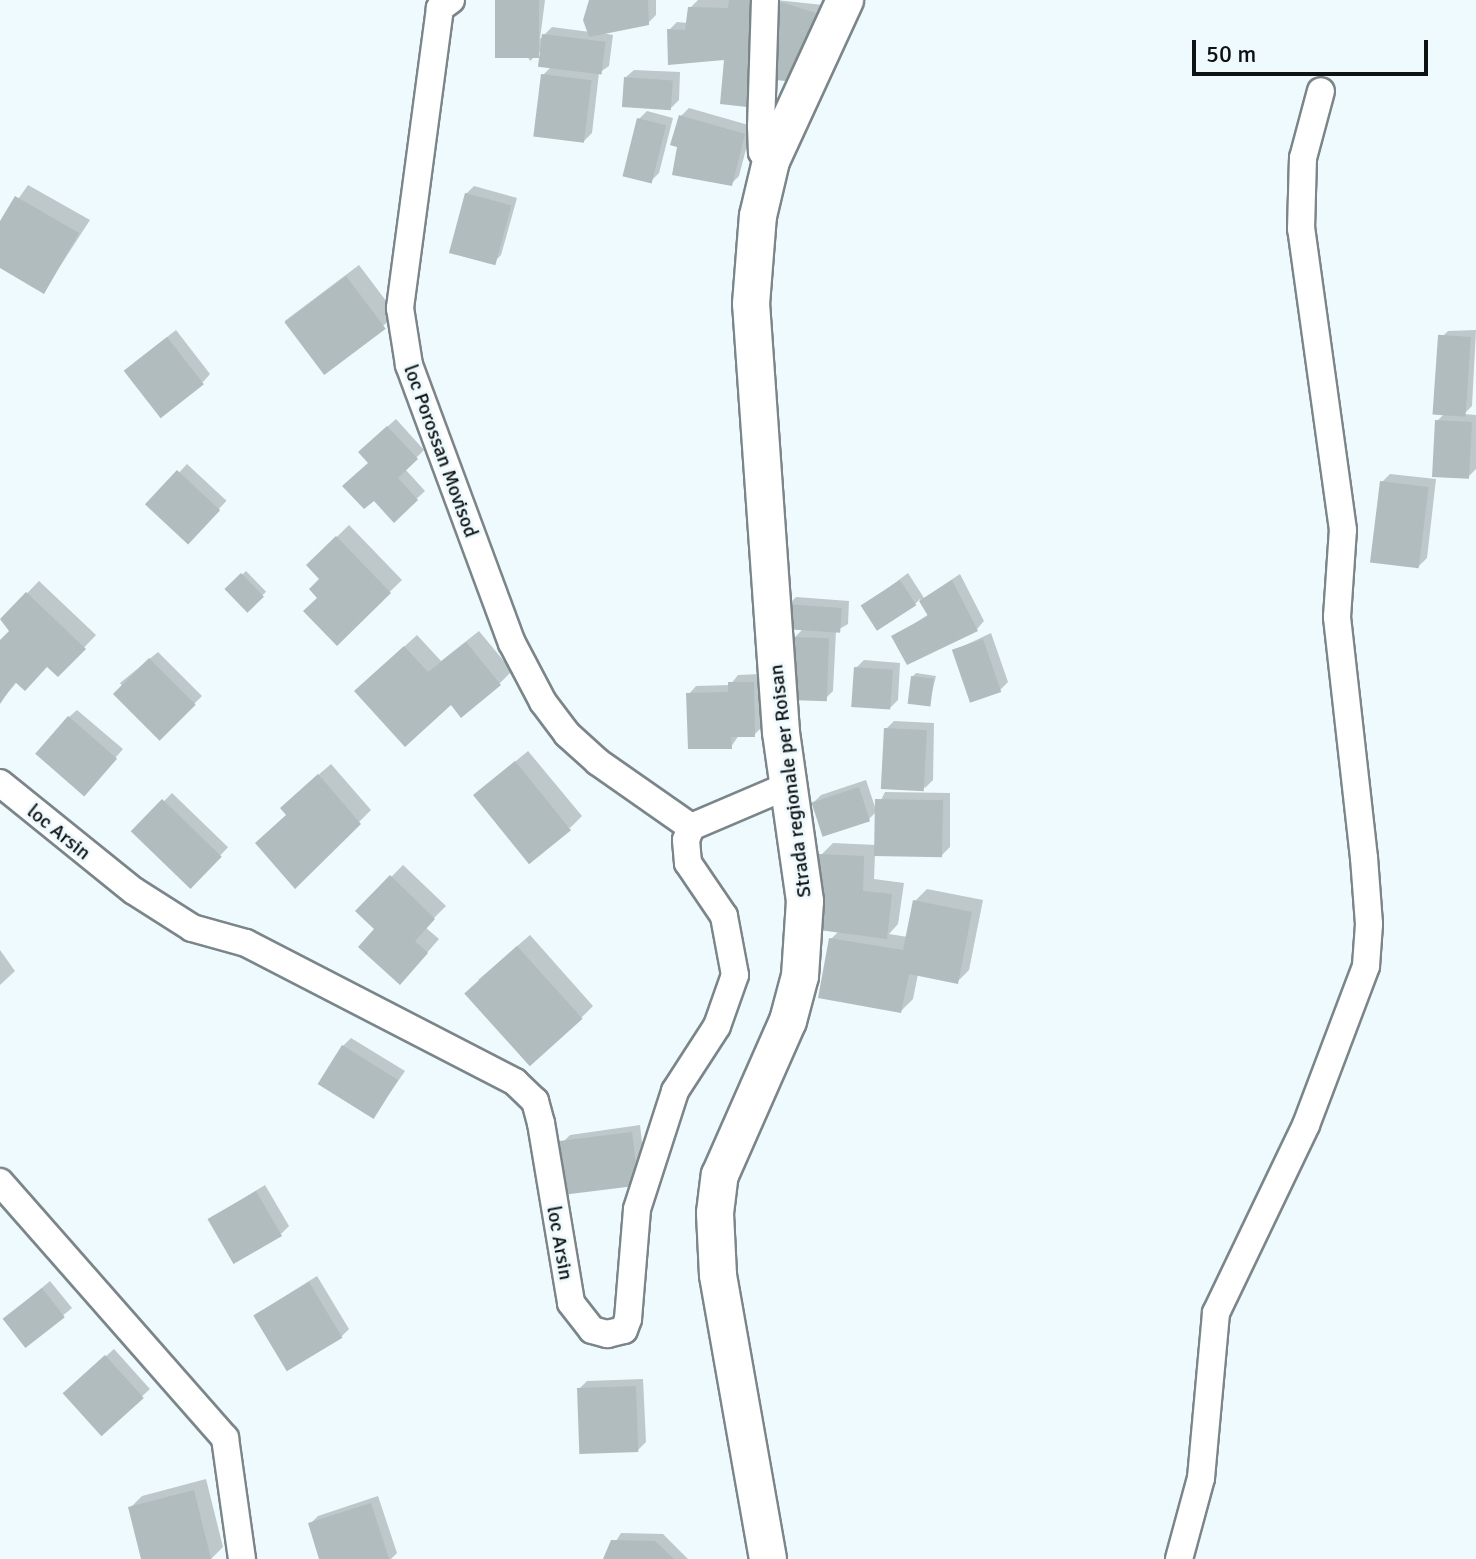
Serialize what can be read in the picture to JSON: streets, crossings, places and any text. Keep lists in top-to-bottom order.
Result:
{
  "streets": {
    "main road": ["Strada regionale per Roisan"],
    "street": ["loc Porossan Movisod", "loc Arsin"]
  },
  "crossings": [
    ["loc Porossan Movisod", "loc Arsin"]
  ],
  "scale_bar": "50 m"
}
